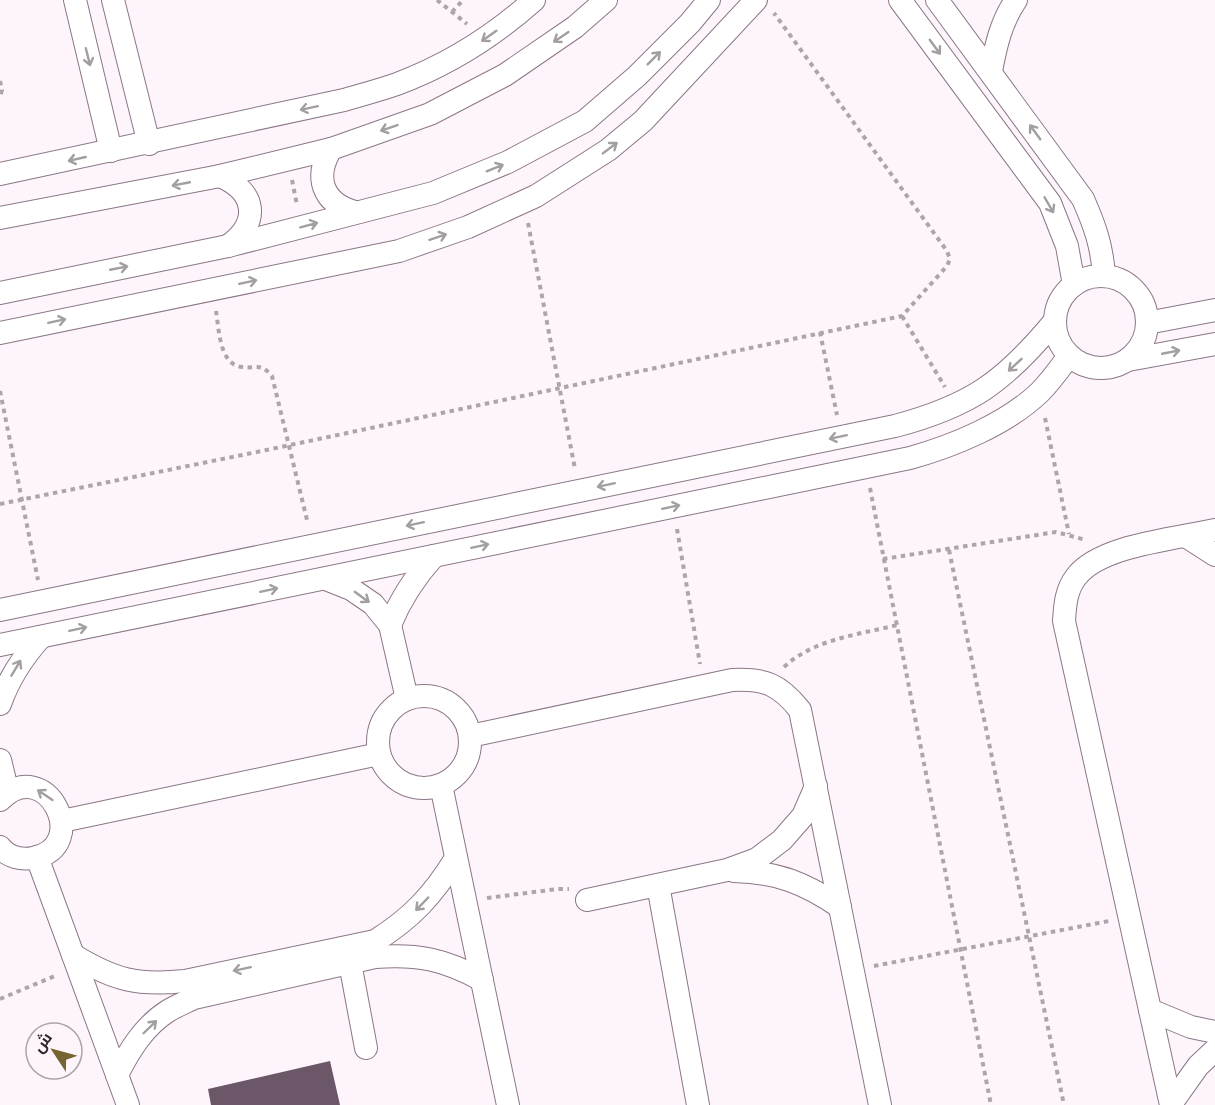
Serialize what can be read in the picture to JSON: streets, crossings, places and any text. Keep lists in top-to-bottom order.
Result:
{
  "north": "top left"
}
